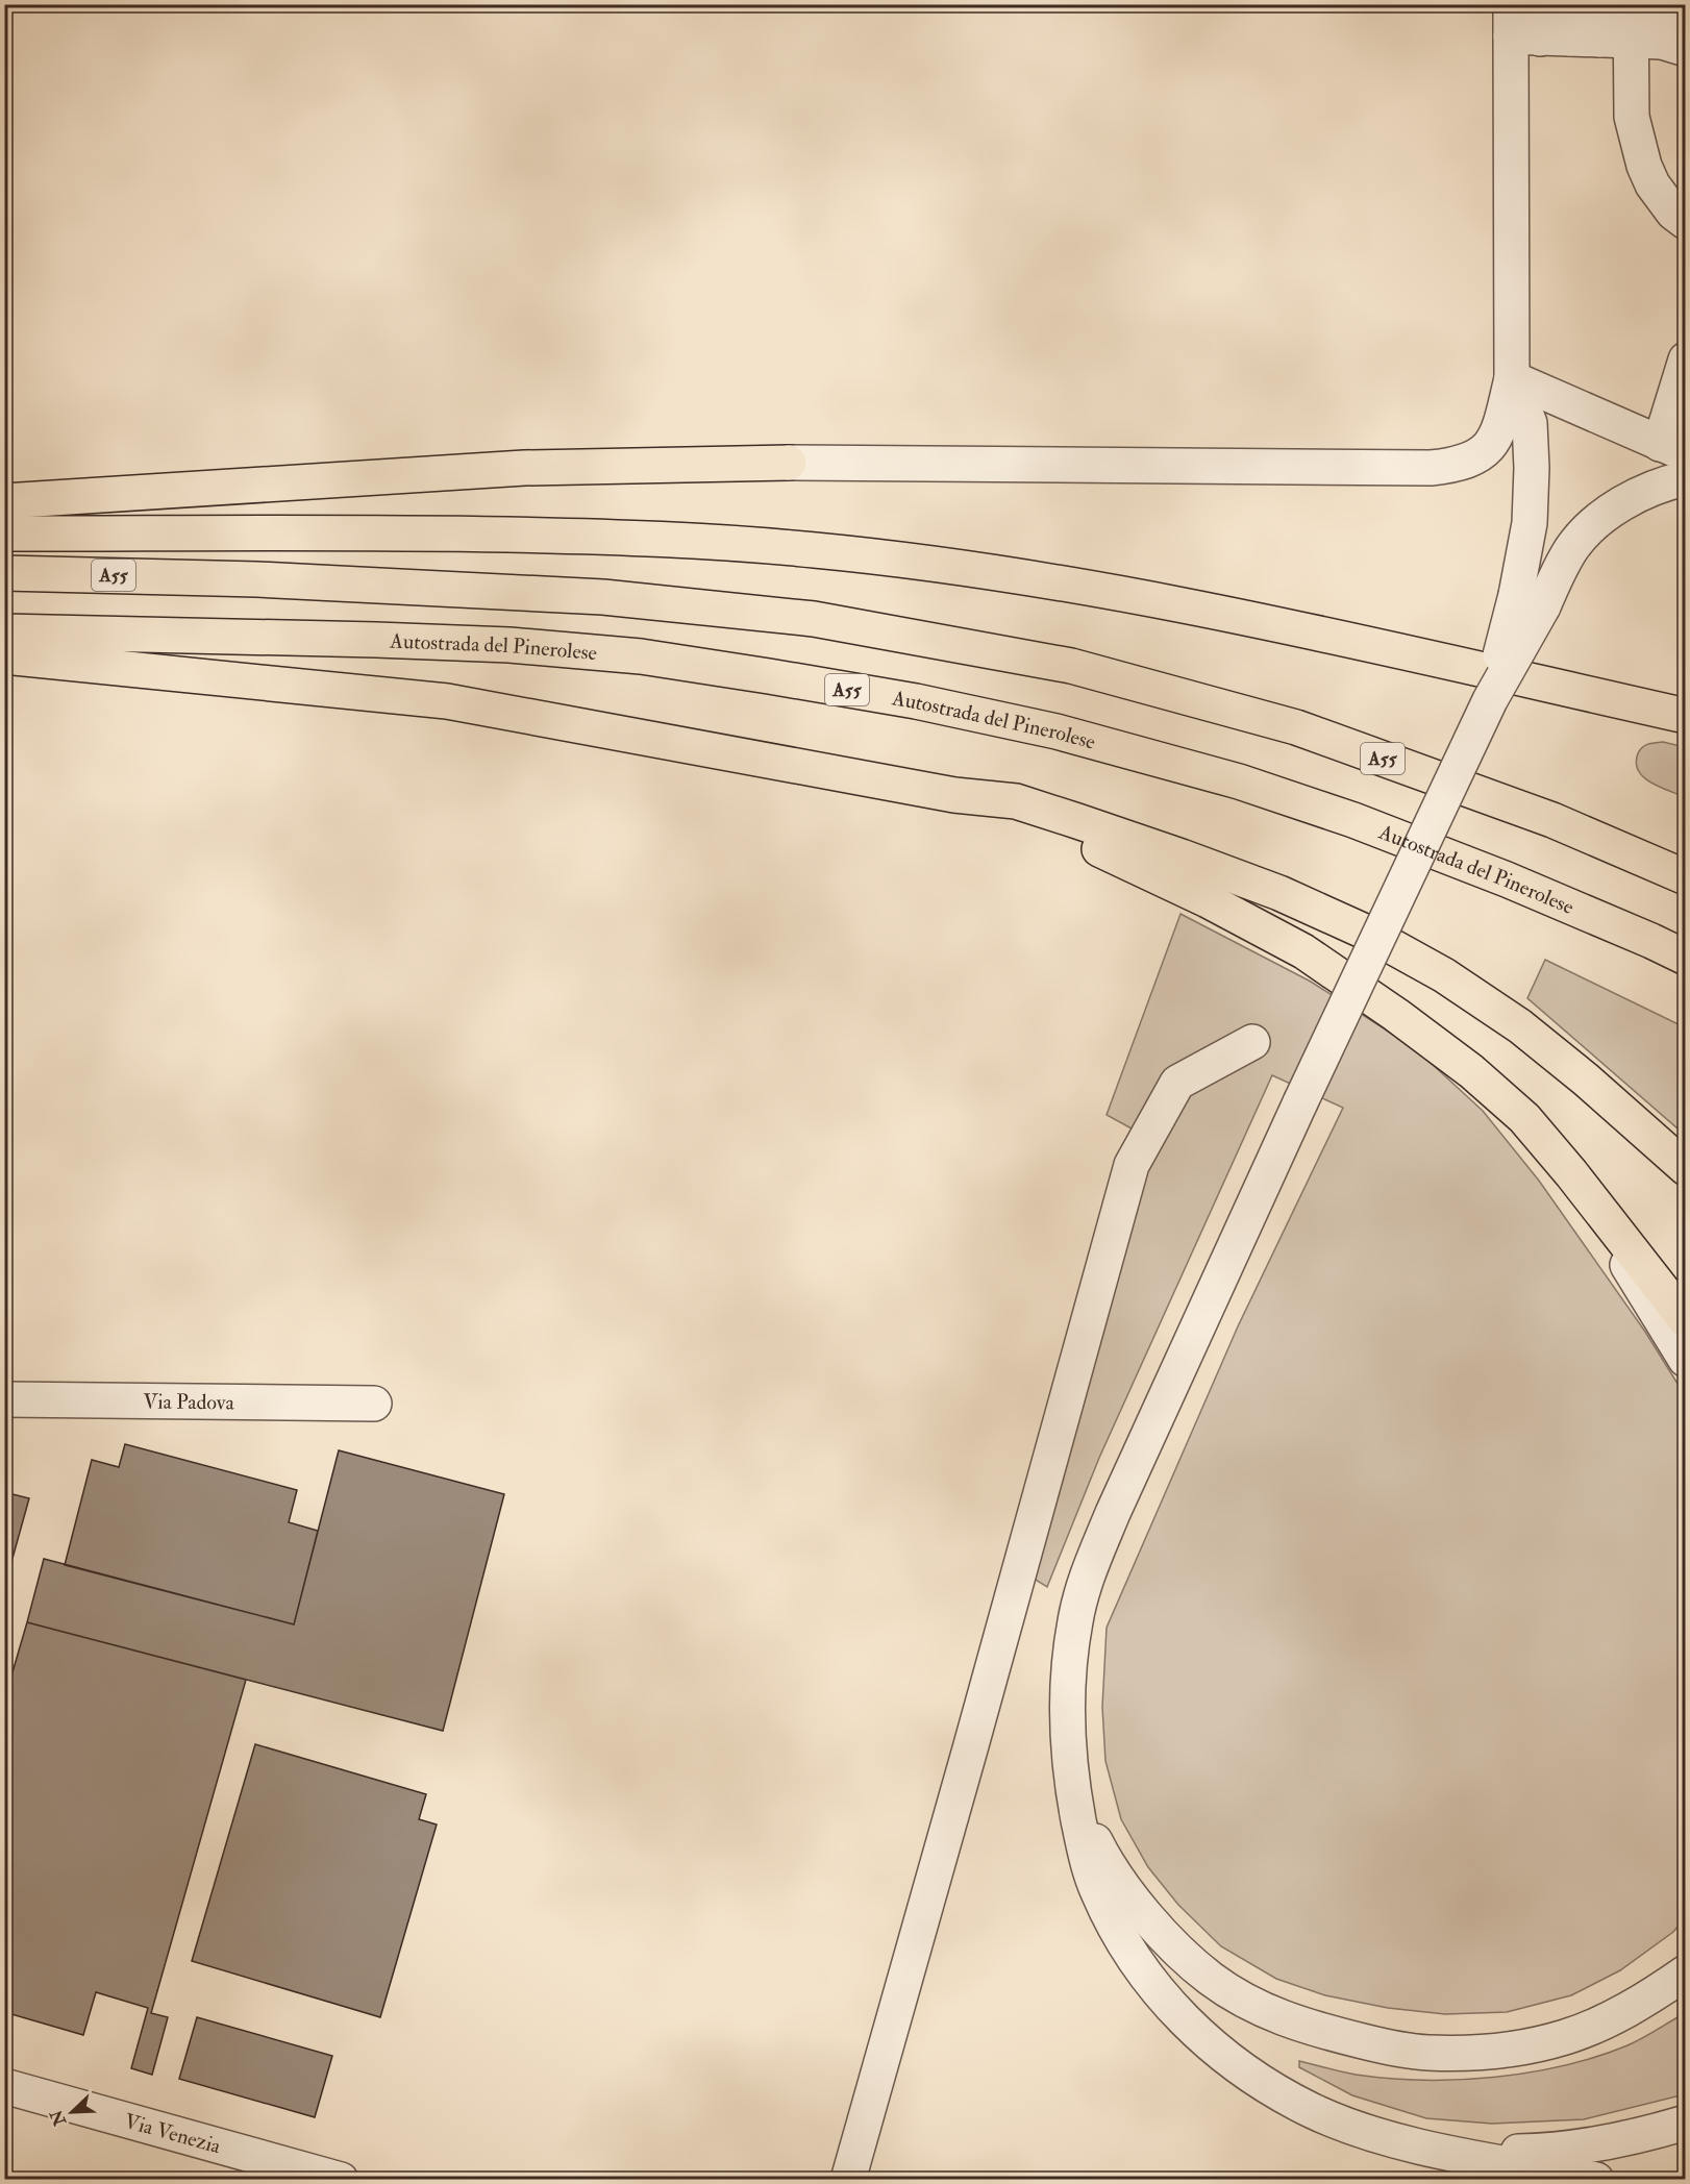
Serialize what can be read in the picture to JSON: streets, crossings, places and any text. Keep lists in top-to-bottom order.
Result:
{
  "streets": {
    "highway": ["A55", "Autostrada del Pinerolese"],
    "street": ["Via Padova", "Via Venezia"]
  },
  "north": "bottom left"
}
